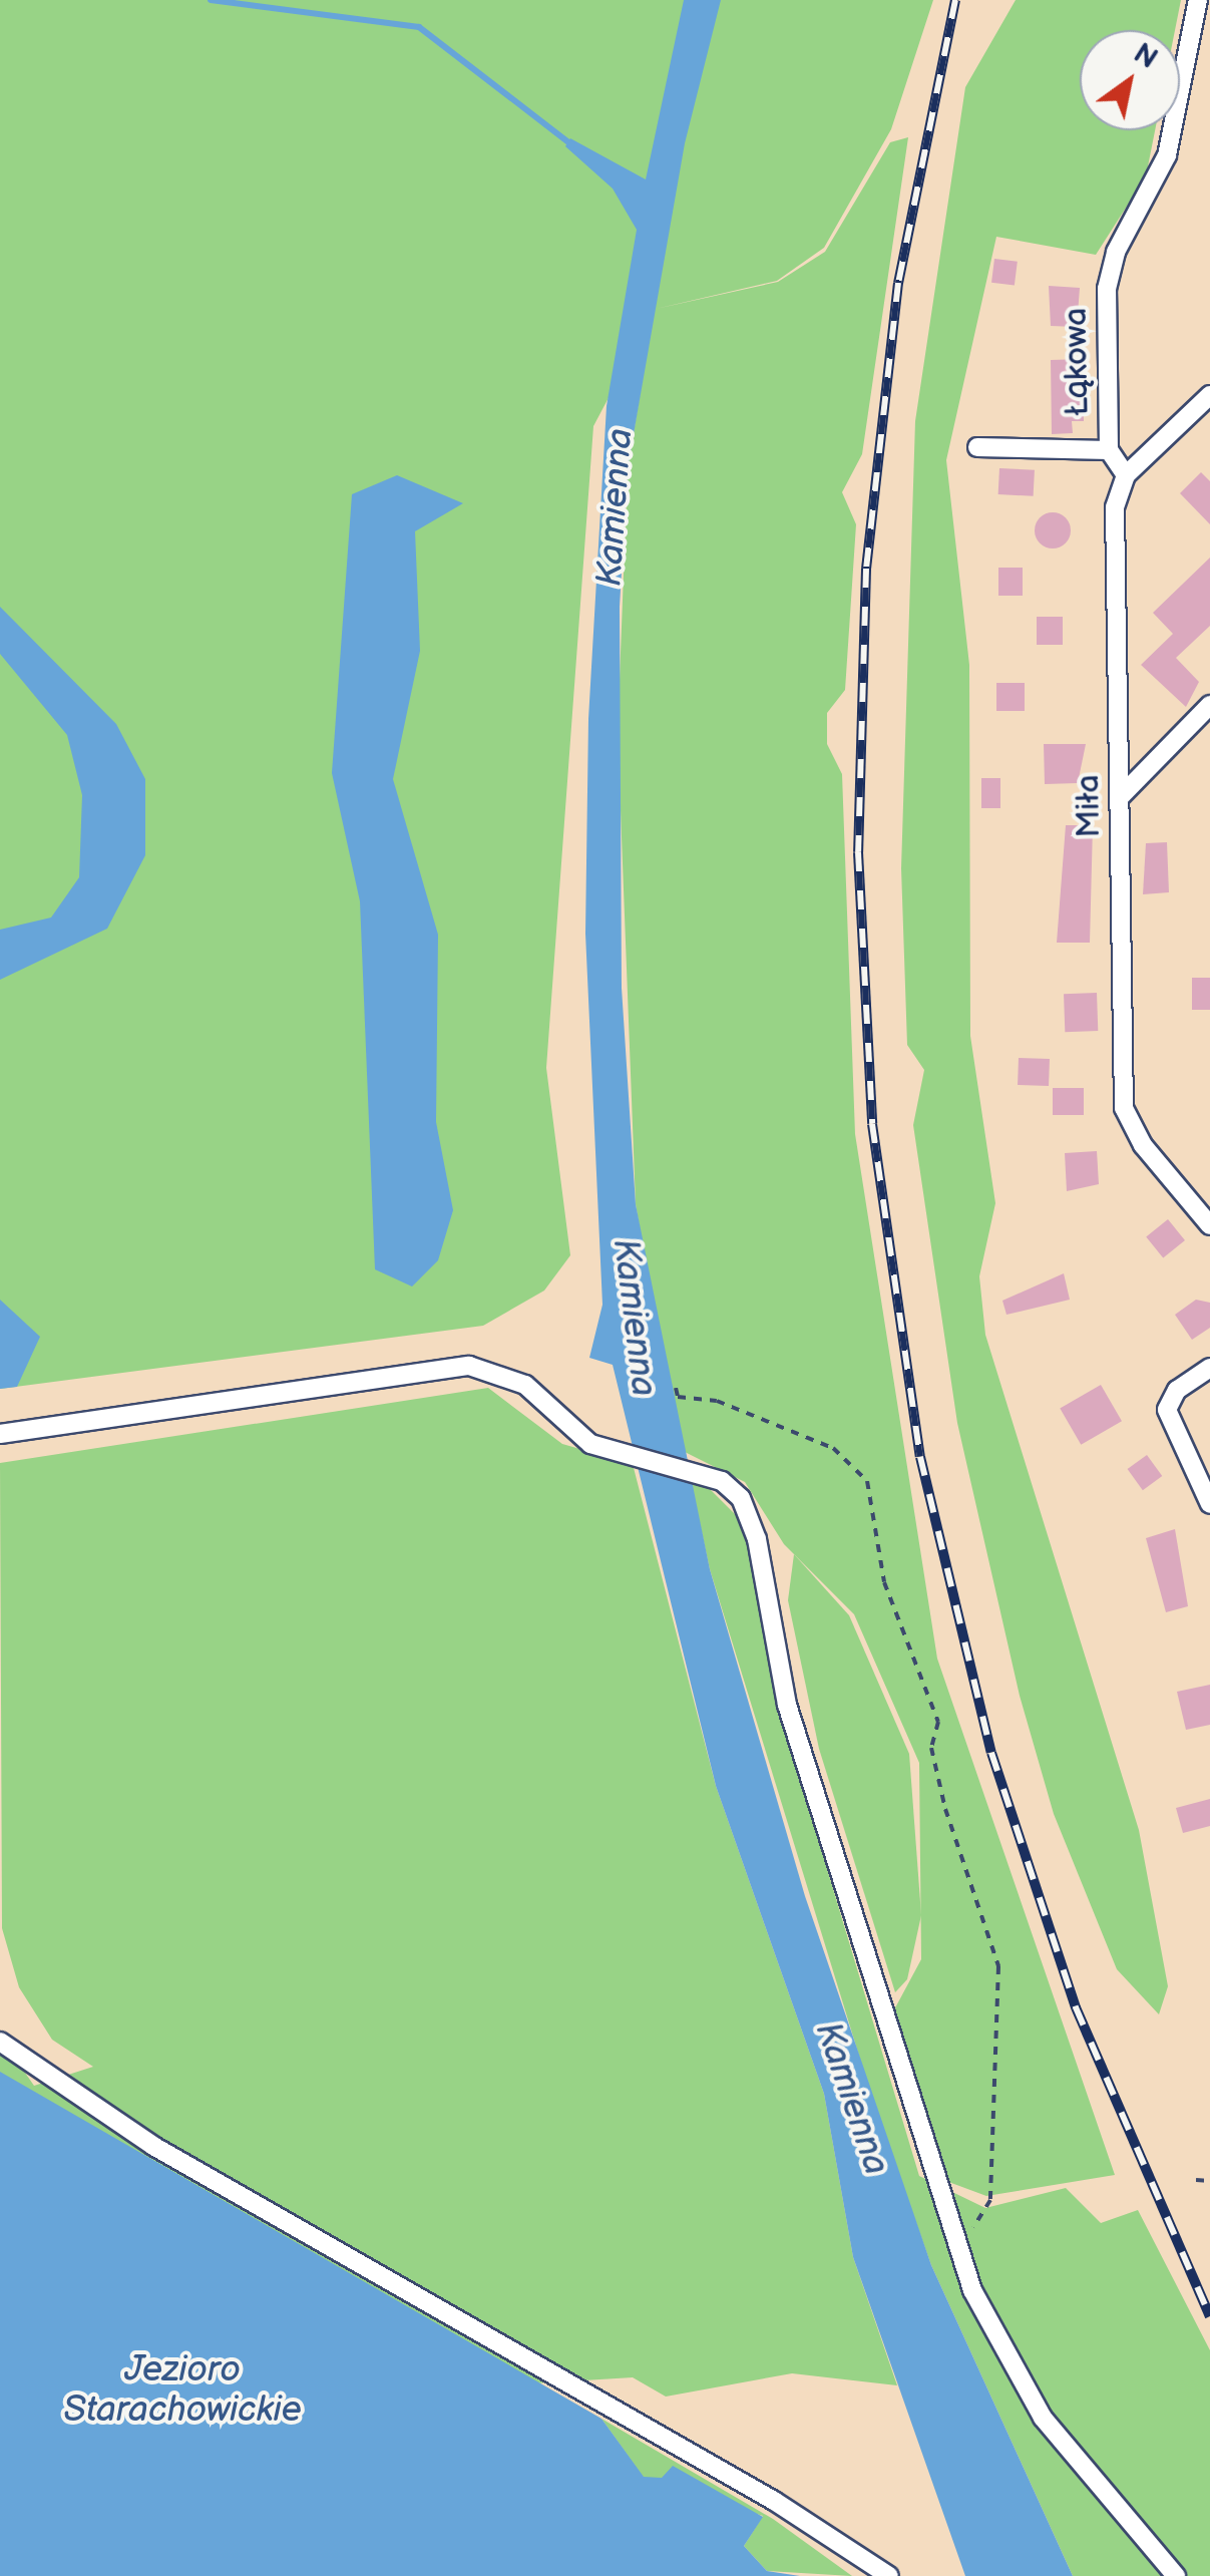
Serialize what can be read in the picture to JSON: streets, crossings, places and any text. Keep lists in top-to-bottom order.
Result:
{
  "streets": {
    "street": ["Łąkowa", "Miła"]
  },
  "crossings": [
    ["Łąkowa", "Miła"]
  ],
  "water": ["Kamienna", "Jezioro Starachowickie"],
  "north": "top right"
}
